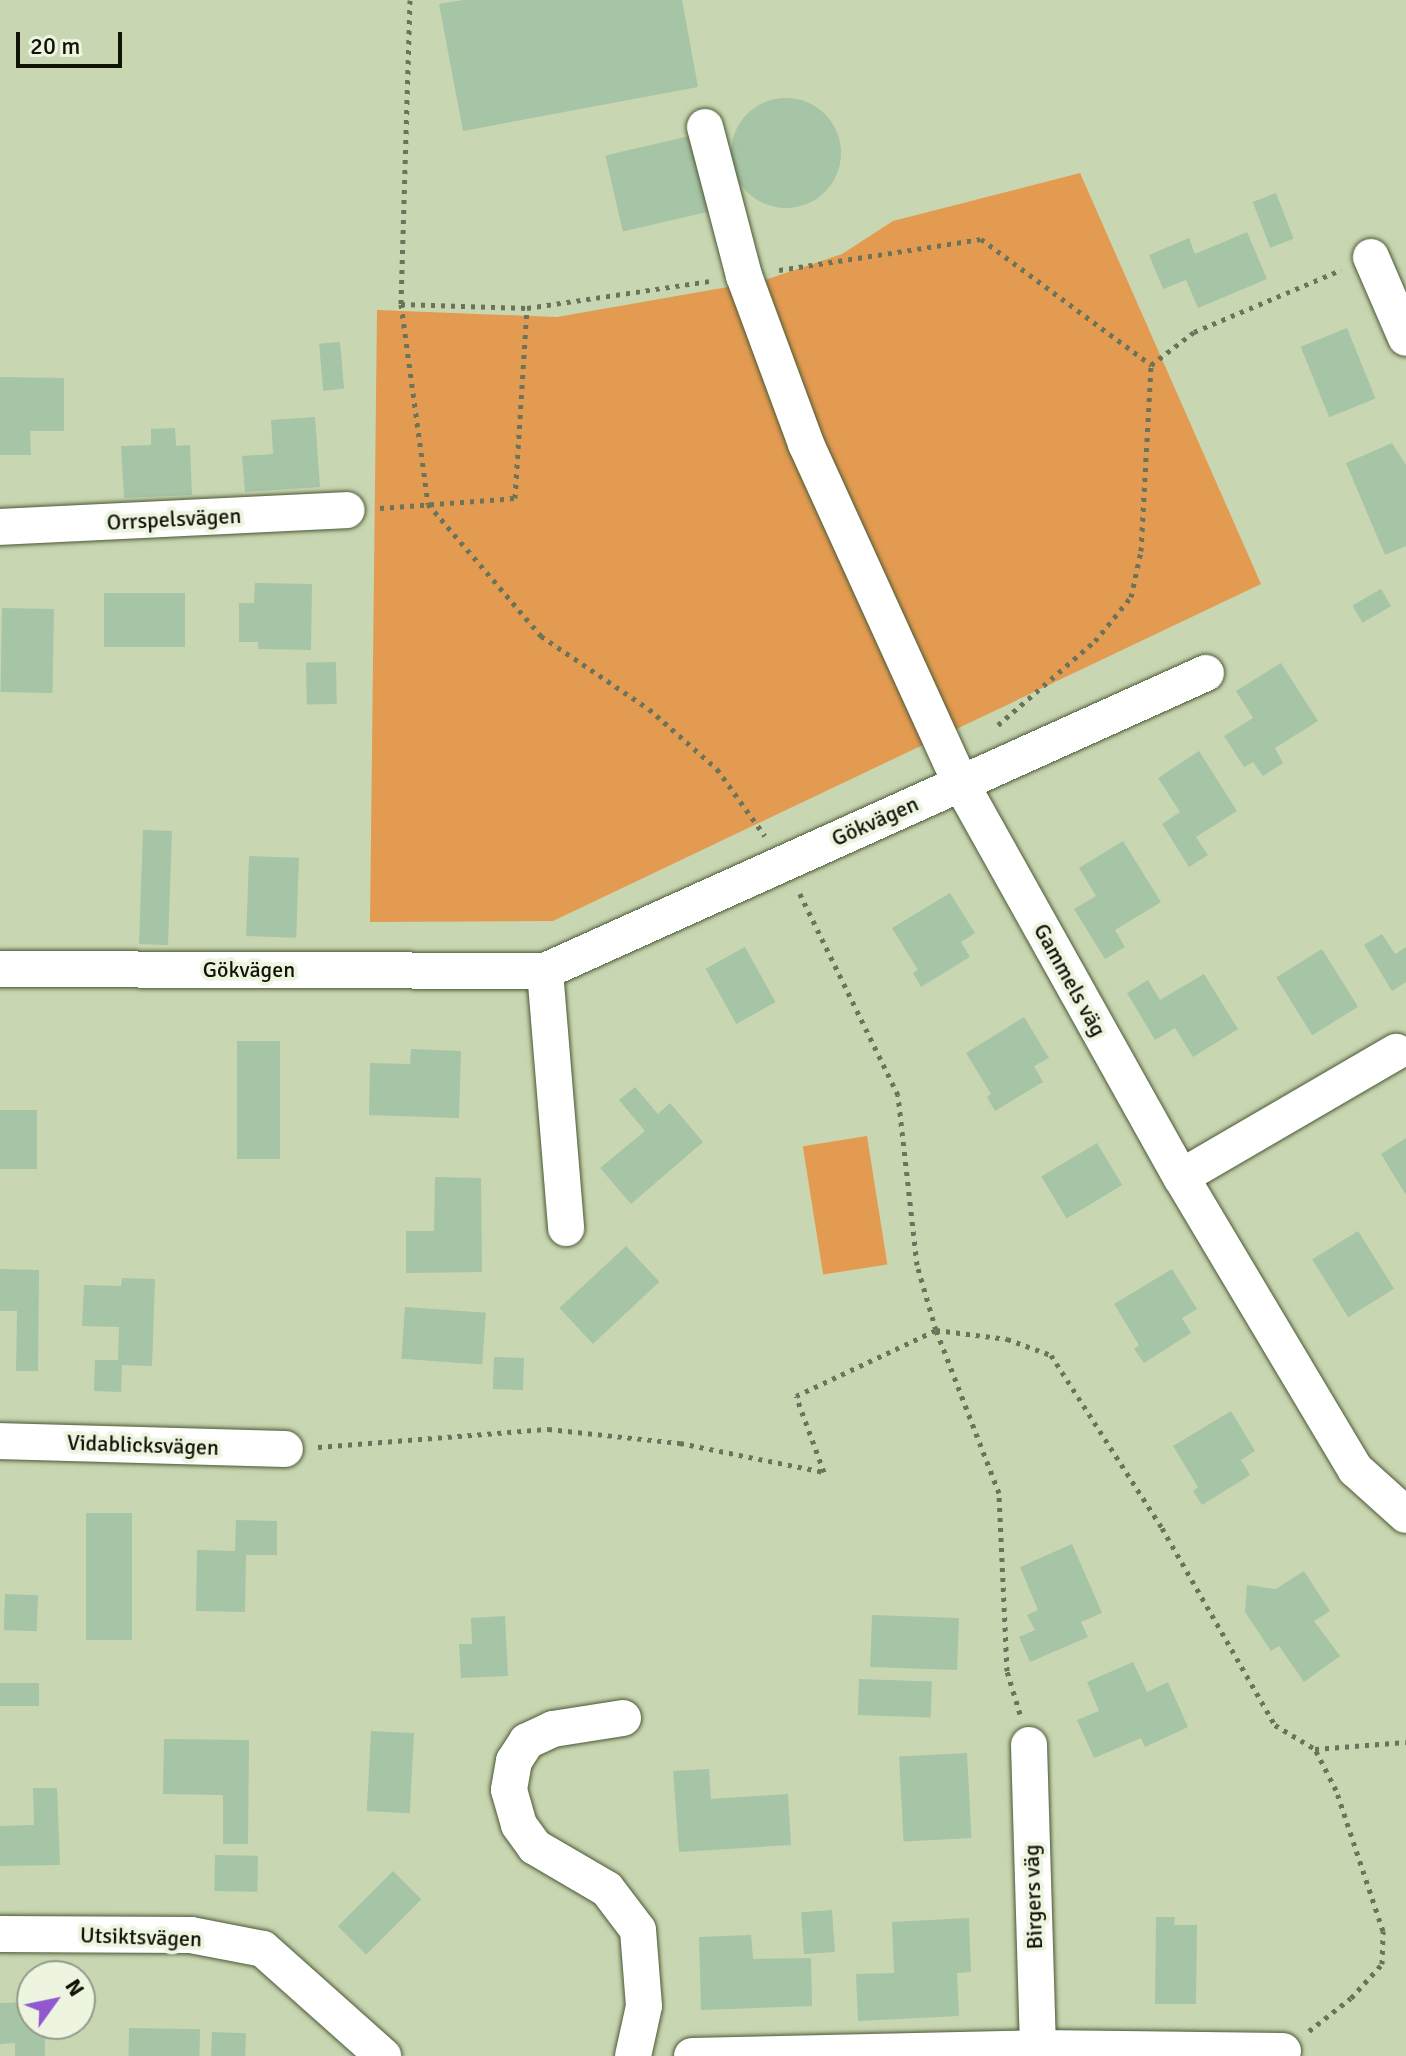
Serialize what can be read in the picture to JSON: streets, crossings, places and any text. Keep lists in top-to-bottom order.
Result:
{
  "streets": {
    "street": [
      "Orrspelsvägen",
      "Gökvägen",
      "Gammels väg",
      "Vidablicksvägen",
      "Birgers väg",
      "Utsiktsvägen"
    ]
  },
  "crossings": [
    ["Gökvägen", "Gammels väg"]
  ],
  "scale_bar": "20 m",
  "north": "top right"
}
